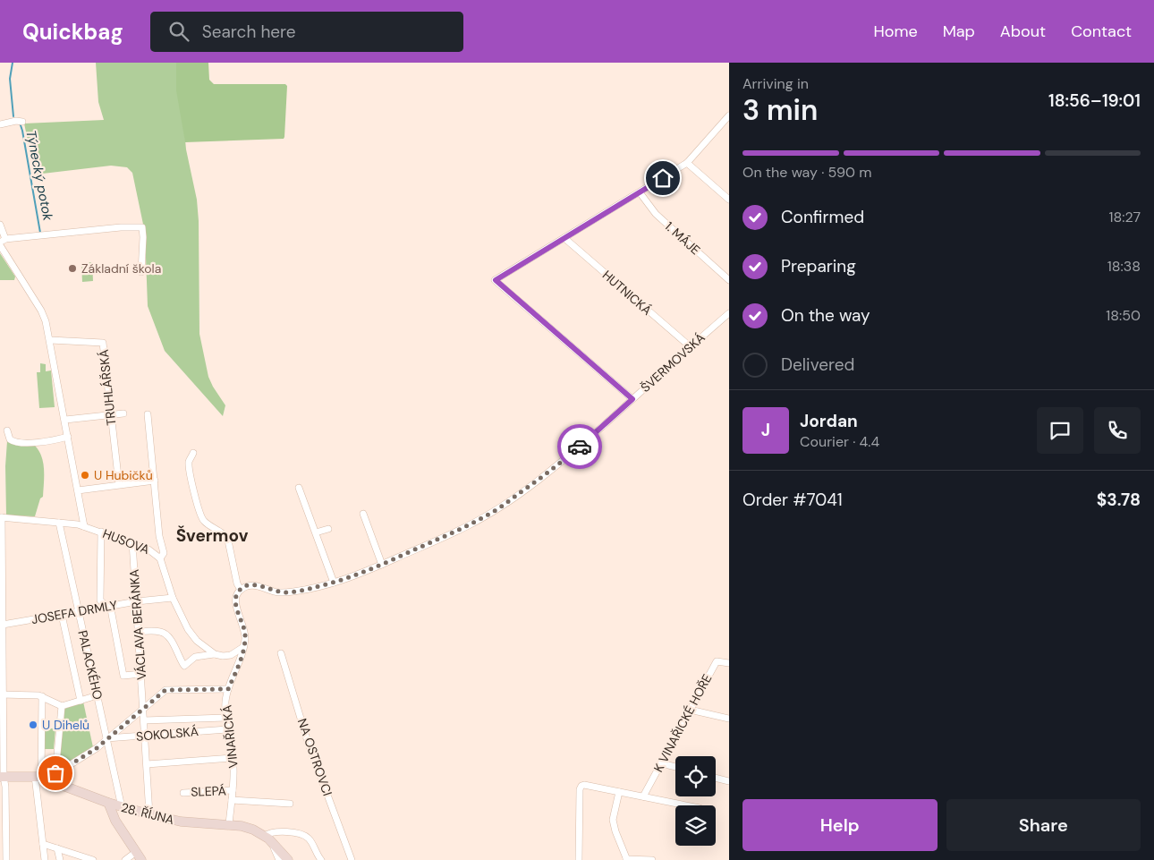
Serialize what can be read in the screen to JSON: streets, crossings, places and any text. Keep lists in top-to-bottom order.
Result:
{
  "streets": {
    "main road": ["28. ŘÍJNA"],
    "street": [
      "1. MÁJE",
      "HUTNICKÁ",
      "ŠVERMOVSKÁ",
      "TRUHLÁŘSKÁ",
      "HUSOVA",
      "JOSEFA DRMLY",
      "VÁCLAVA BERÁNKA",
      "PALACKÉHO",
      "K VINAŘICKÉ HOŘE",
      "SOKOLSKÁ",
      "VINAŘICKÁ",
      "NA OSTROVCI",
      "SLEPÁ"
    ]
  },
  "crossings": [
    ["HUTNICKÁ", "ŠVERMOVSKÁ"],
    ["HUSOVA", "JOSEFA DRMLY"],
    ["HUSOVA", "VÁCLAVA BERÁNKA"],
    ["HUSOVA", "PALACKÉHO"],
    ["JOSEFA DRMLY", "VÁCLAVA BERÁNKA"],
    ["JOSEFA DRMLY", "PALACKÉHO"],
    ["VÁCLAVA BERÁNKA", "SOKOLSKÁ"],
    ["VÁCLAVA BERÁNKA", "28. ŘÍJNA"],
    ["PALACKÉHO", "SOKOLSKÁ"],
    ["PALACKÉHO", "28. ŘÍJNA"],
    ["SOKOLSKÁ", "VINAŘICKÁ"],
    ["VINAŘICKÁ", "SLEPÁ"],
    ["VINAŘICKÁ", "28. ŘÍJNA"]
  ],
  "districts": ["Švermov"],
  "water": ["Týnecký potok"],
  "places": ["Základní škola", "U Hubičků", "U Dihelů"],
  "page": {
    "header": "Quickbag",
    "search": "Search here",
    "nav": [
      "Home",
      "Map",
      "About",
      "Contact"
    ],
    "heading": ["3 min", "Arriving in", "18:56–19:01"],
    "panel": [
      "Jordan",
      "Courier · 4.4",
      "Order #7041",
      "$3.78"
    ],
    "bar": "On the way · 590 m",
    "list": [
      ["Confirmed", "18:27"],
      ["Preparing", "18:38"],
      ["On the way", "18:50"],
      "Delivered"
    ],
    "round": "J",
    "buttons": ["Help", "Share"]
  }
}
